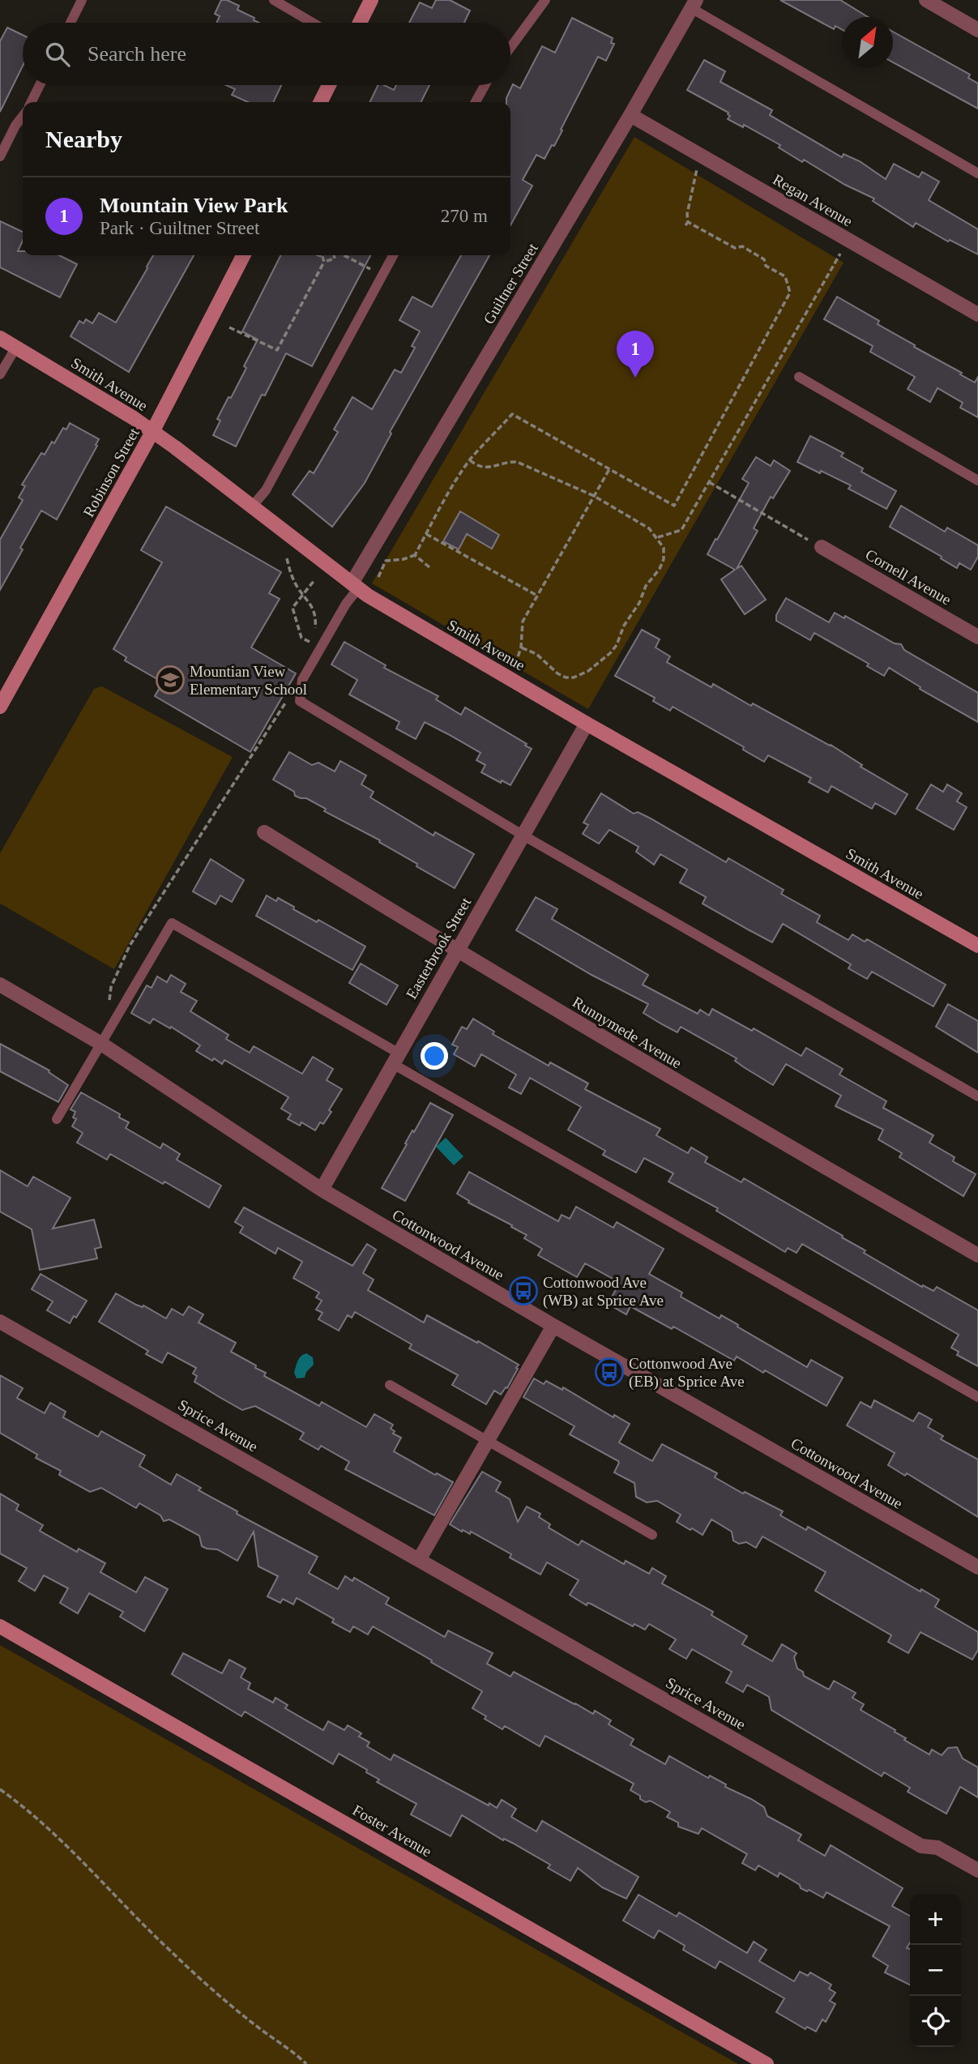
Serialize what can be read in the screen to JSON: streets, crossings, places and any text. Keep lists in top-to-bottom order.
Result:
{
  "streets": {
    "street": [
      "Regan Avenue",
      "Guiltner Street",
      "Smith Avenue",
      "Robinson Street",
      "Cornell Avenue",
      "Easterbrook Street",
      "Runnymede Avenue",
      "Cottonwood Avenue",
      "Sprice Avenue",
      "Foster Avenue"
    ]
  },
  "crossings": [
    ["Regan Avenue", "Guiltner Street"],
    ["Guiltner Street", "Smith Avenue"],
    ["Smith Avenue", "Robinson Street"],
    ["Smith Avenue", "Easterbrook Street"],
    ["Easterbrook Street", "Runnymede Avenue"],
    ["Easterbrook Street", "Cottonwood Avenue"]
  ],
  "places": {
    "school or university": ["Mountian View Elementary School"],
    "bus stop": ["Cottonwood Ave (WB) at Sprice Ave", "Cottonwood Ave (EB) at Sprice Ave"]
  },
  "north": "top right",
  "page": {
    "search": "Search here",
    "heading": "Nearby",
    "list": [
      {
        "mark": "1",
        "name": "Mountain View Park",
        "note": "Park · Guiltner Street",
        "value": "270 m"
      }
    ],
    "pins": "1",
    "map_buttons": ["+", "−"]
  }
}
